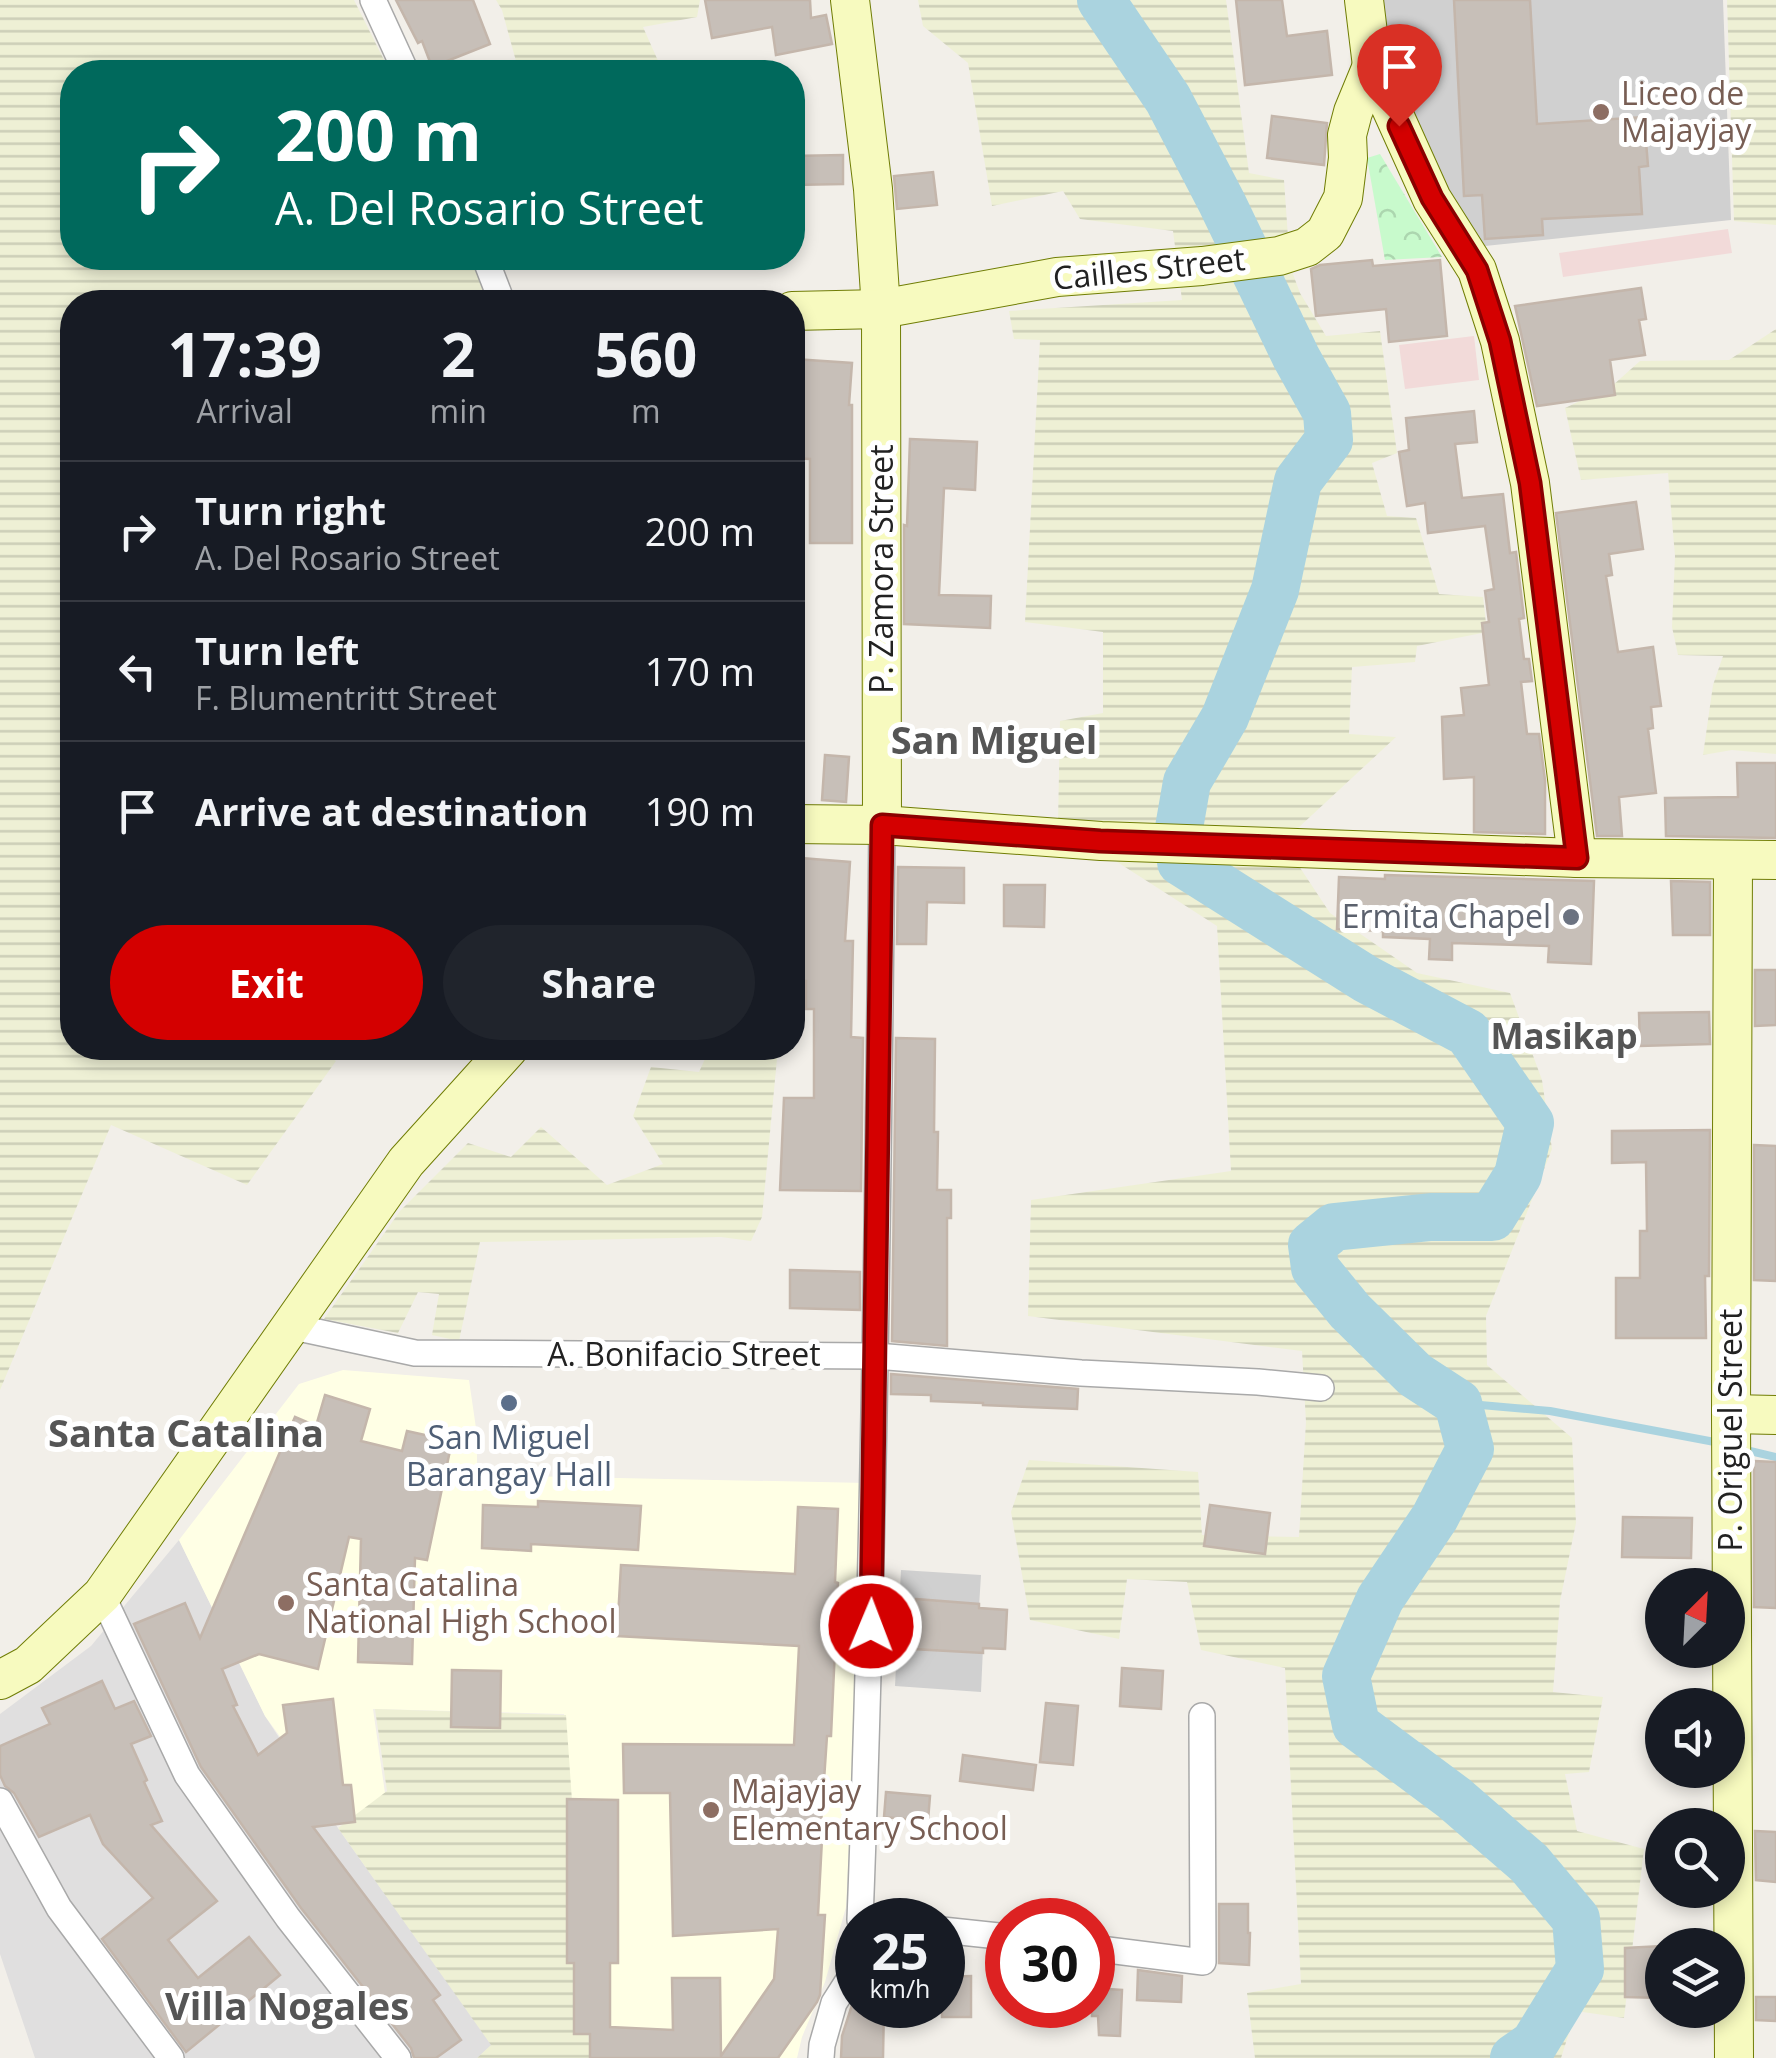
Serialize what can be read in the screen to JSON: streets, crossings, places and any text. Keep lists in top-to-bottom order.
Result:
{
  "streets": {
    "main road": ["Cailles Street", "P. Zamora Street", "P. Origuel Street"],
    "street": ["A. Bonifacio Street"]
  },
  "crossings": [
    ["Cailles Street", "P. Zamora Street"],
    ["P. Zamora Street", "A. Bonifacio Street"]
  ],
  "districts": [
    "San Miguel",
    "Masikap",
    "Santa Catalina",
    "Villa Nogales"
  ],
  "places": [
    "Liceo de Majayjay",
    "Ermita Chapel",
    "San Miguel Barangay Hall",
    "Santa Catalina National High School",
    "Majayjay Elementary School"
  ],
  "north": "top right",
  "page": {
    "turn": ["200 m", "A. Del Rosario Street"],
    "eta": [
      "17:39",
      "Arrival",
      "2",
      "min",
      "560",
      "m"
    ],
    "list": [
      {
        "name": "Turn right",
        "note": "A. Del Rosario Street",
        "value": "200 m"
      },
      {
        "name": "Turn left",
        "note": "F. Blumentritt Street",
        "value": "170 m"
      },
      {
        "name": "Arrive at destination",
        "value": "190 m"
      }
    ],
    "buttons": ["Exit", "Share"],
    "speed": "25 km/h",
    "limit": "30"
  }
}
